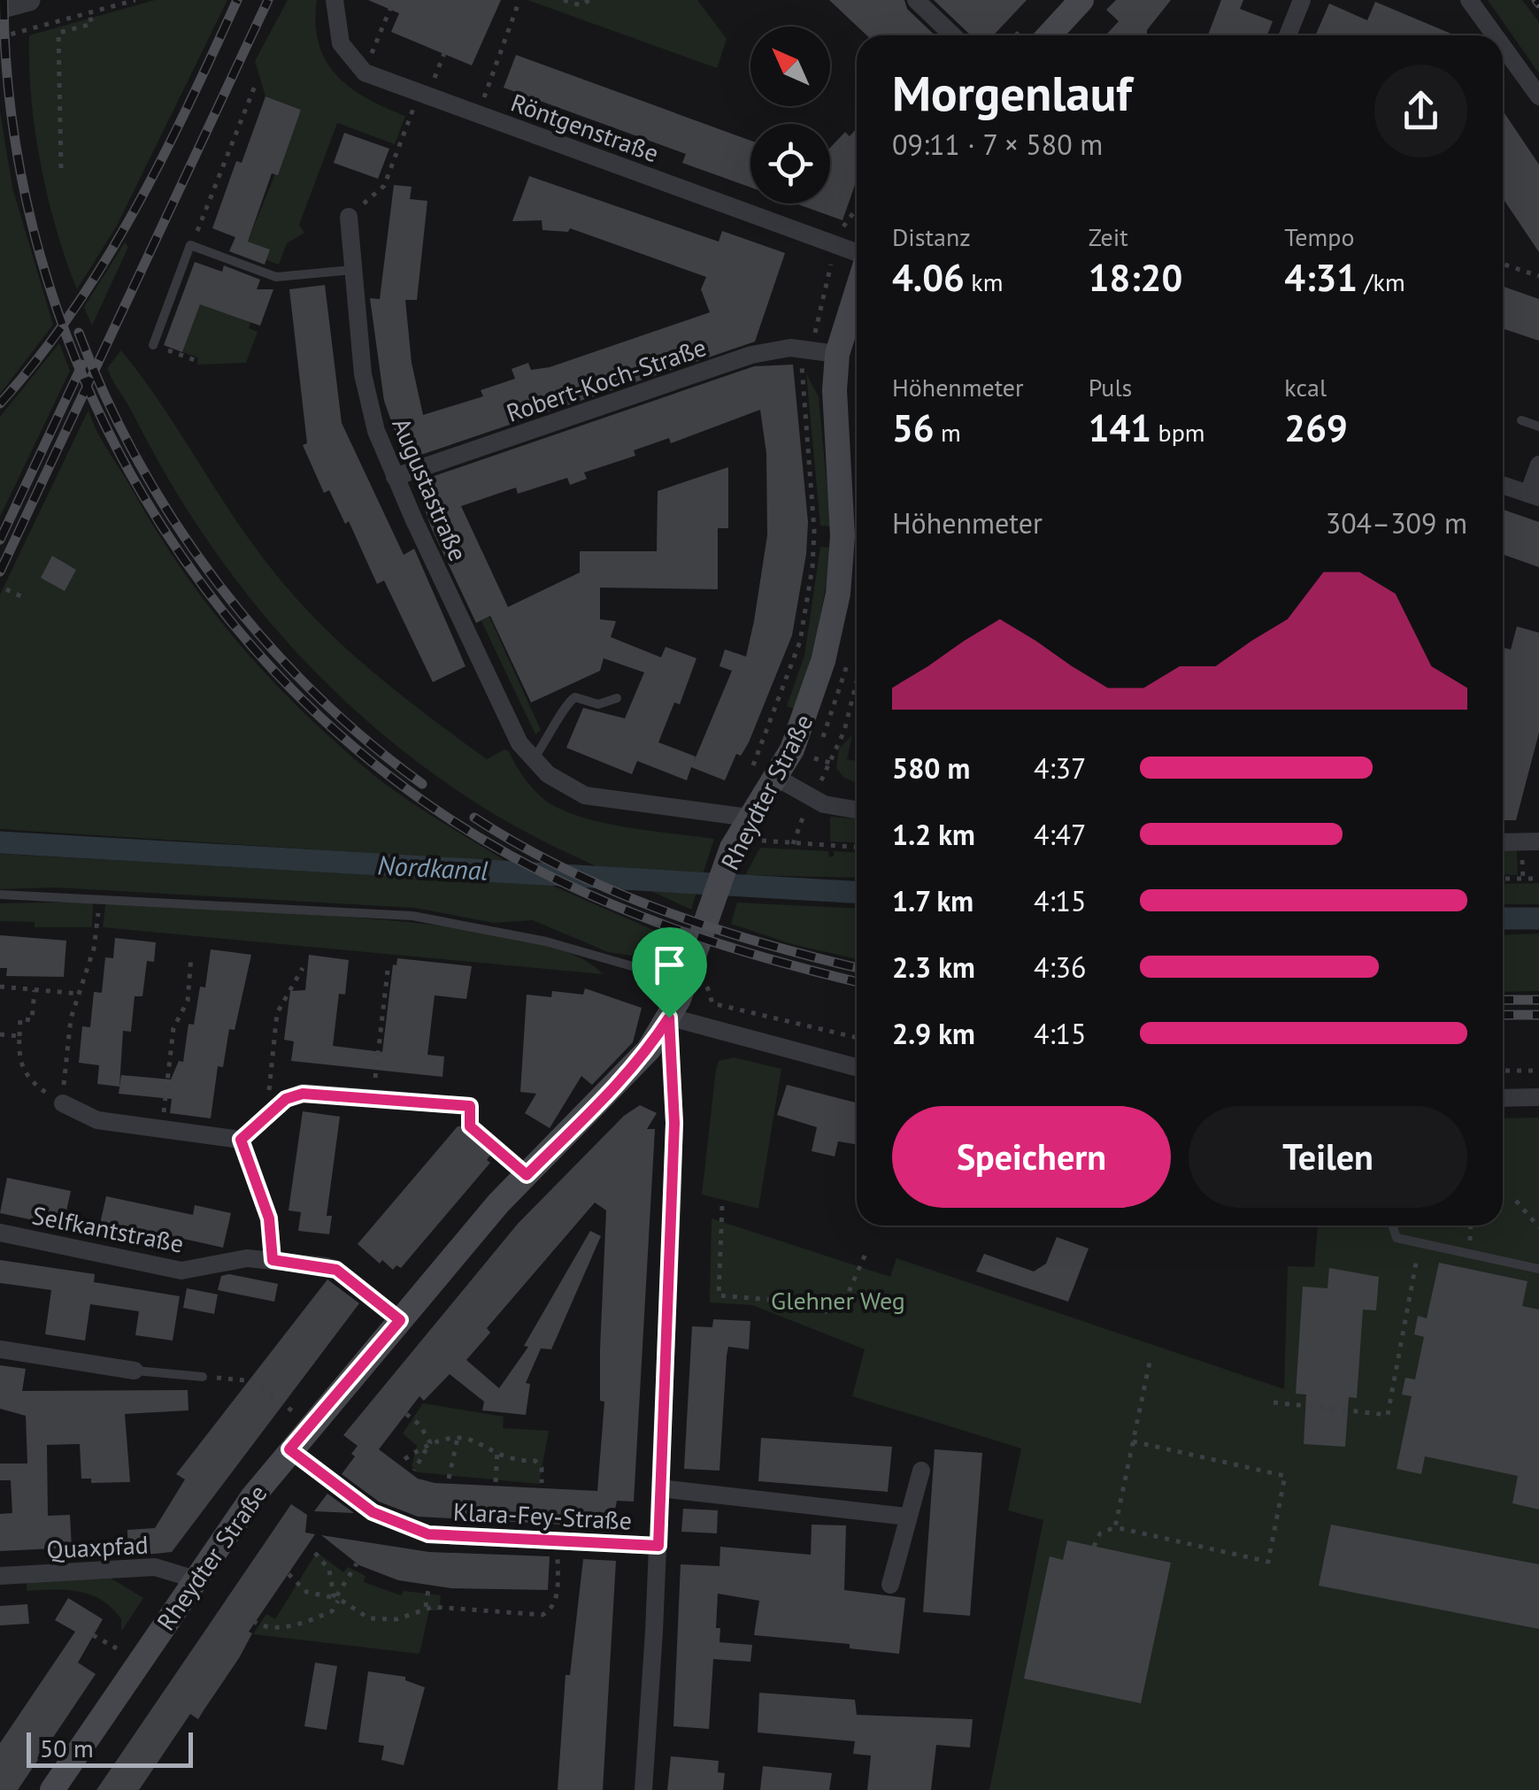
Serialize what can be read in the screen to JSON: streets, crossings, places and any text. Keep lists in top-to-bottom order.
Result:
{
  "streets": {
    "main road": ["Rheydter Straße"],
    "street": [
      "Röntgenstraße",
      "Robert-Koch-Straße",
      "Augustastraße",
      "Selfkantstraße",
      "Klara-Fey-Straße",
      "Quaxpfad"
    ]
  },
  "crossings": [
    ["Robert-Koch-Straße", "Augustastraße"],
    ["Robert-Koch-Straße", "Rheydter Straße"],
    ["Augustastraße", "Rheydter Straße"],
    ["Rheydter Straße", "Selfkantstraße"],
    ["Rheydter Straße", "Klara-Fey-Straße"],
    ["Rheydter Straße", "Quaxpfad"]
  ],
  "water": ["Nordkanal"],
  "parks": ["Glehner Weg"],
  "scale_bar": "50 m",
  "north": "top left",
  "page": {
    "heading": ["Morgenlauf", "09:11 · 7 × 580 m"],
    "stats": [
      ["Distanz", "4.06 km"],
      ["Zeit", "18:20"],
      ["Tempo", "4:31 /km"],
      ["Höhenmeter", "56 m"],
      ["Puls", "141 bpm"],
      ["kcal", "269"]
    ],
    "chart": ["Höhenmeter", "304–309 m"],
    "list": [
      {
        "name": "580 m",
        "note": "4:37"
      },
      {
        "name": "1.2 km",
        "note": "4:47"
      },
      {
        "name": "1.7 km",
        "note": "4:15"
      },
      {
        "name": "2.3 km",
        "note": "4:36"
      },
      {
        "name": "2.9 km",
        "note": "4:15"
      }
    ],
    "buttons": ["Speichern", "Teilen"],
    "scale": "50 m"
  }
}
